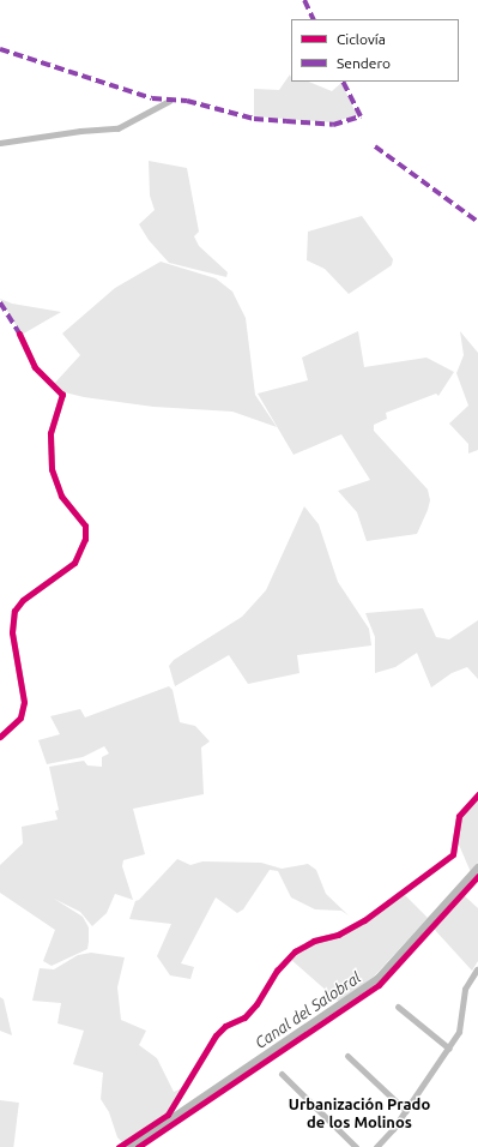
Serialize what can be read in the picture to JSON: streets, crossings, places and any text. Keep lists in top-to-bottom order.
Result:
{
  "districts": ["Urbanización Prado de los Molinos"],
  "water": ["Canal del Salobral"],
  "legend": ["Ciclovía", "Sendero"]
}
